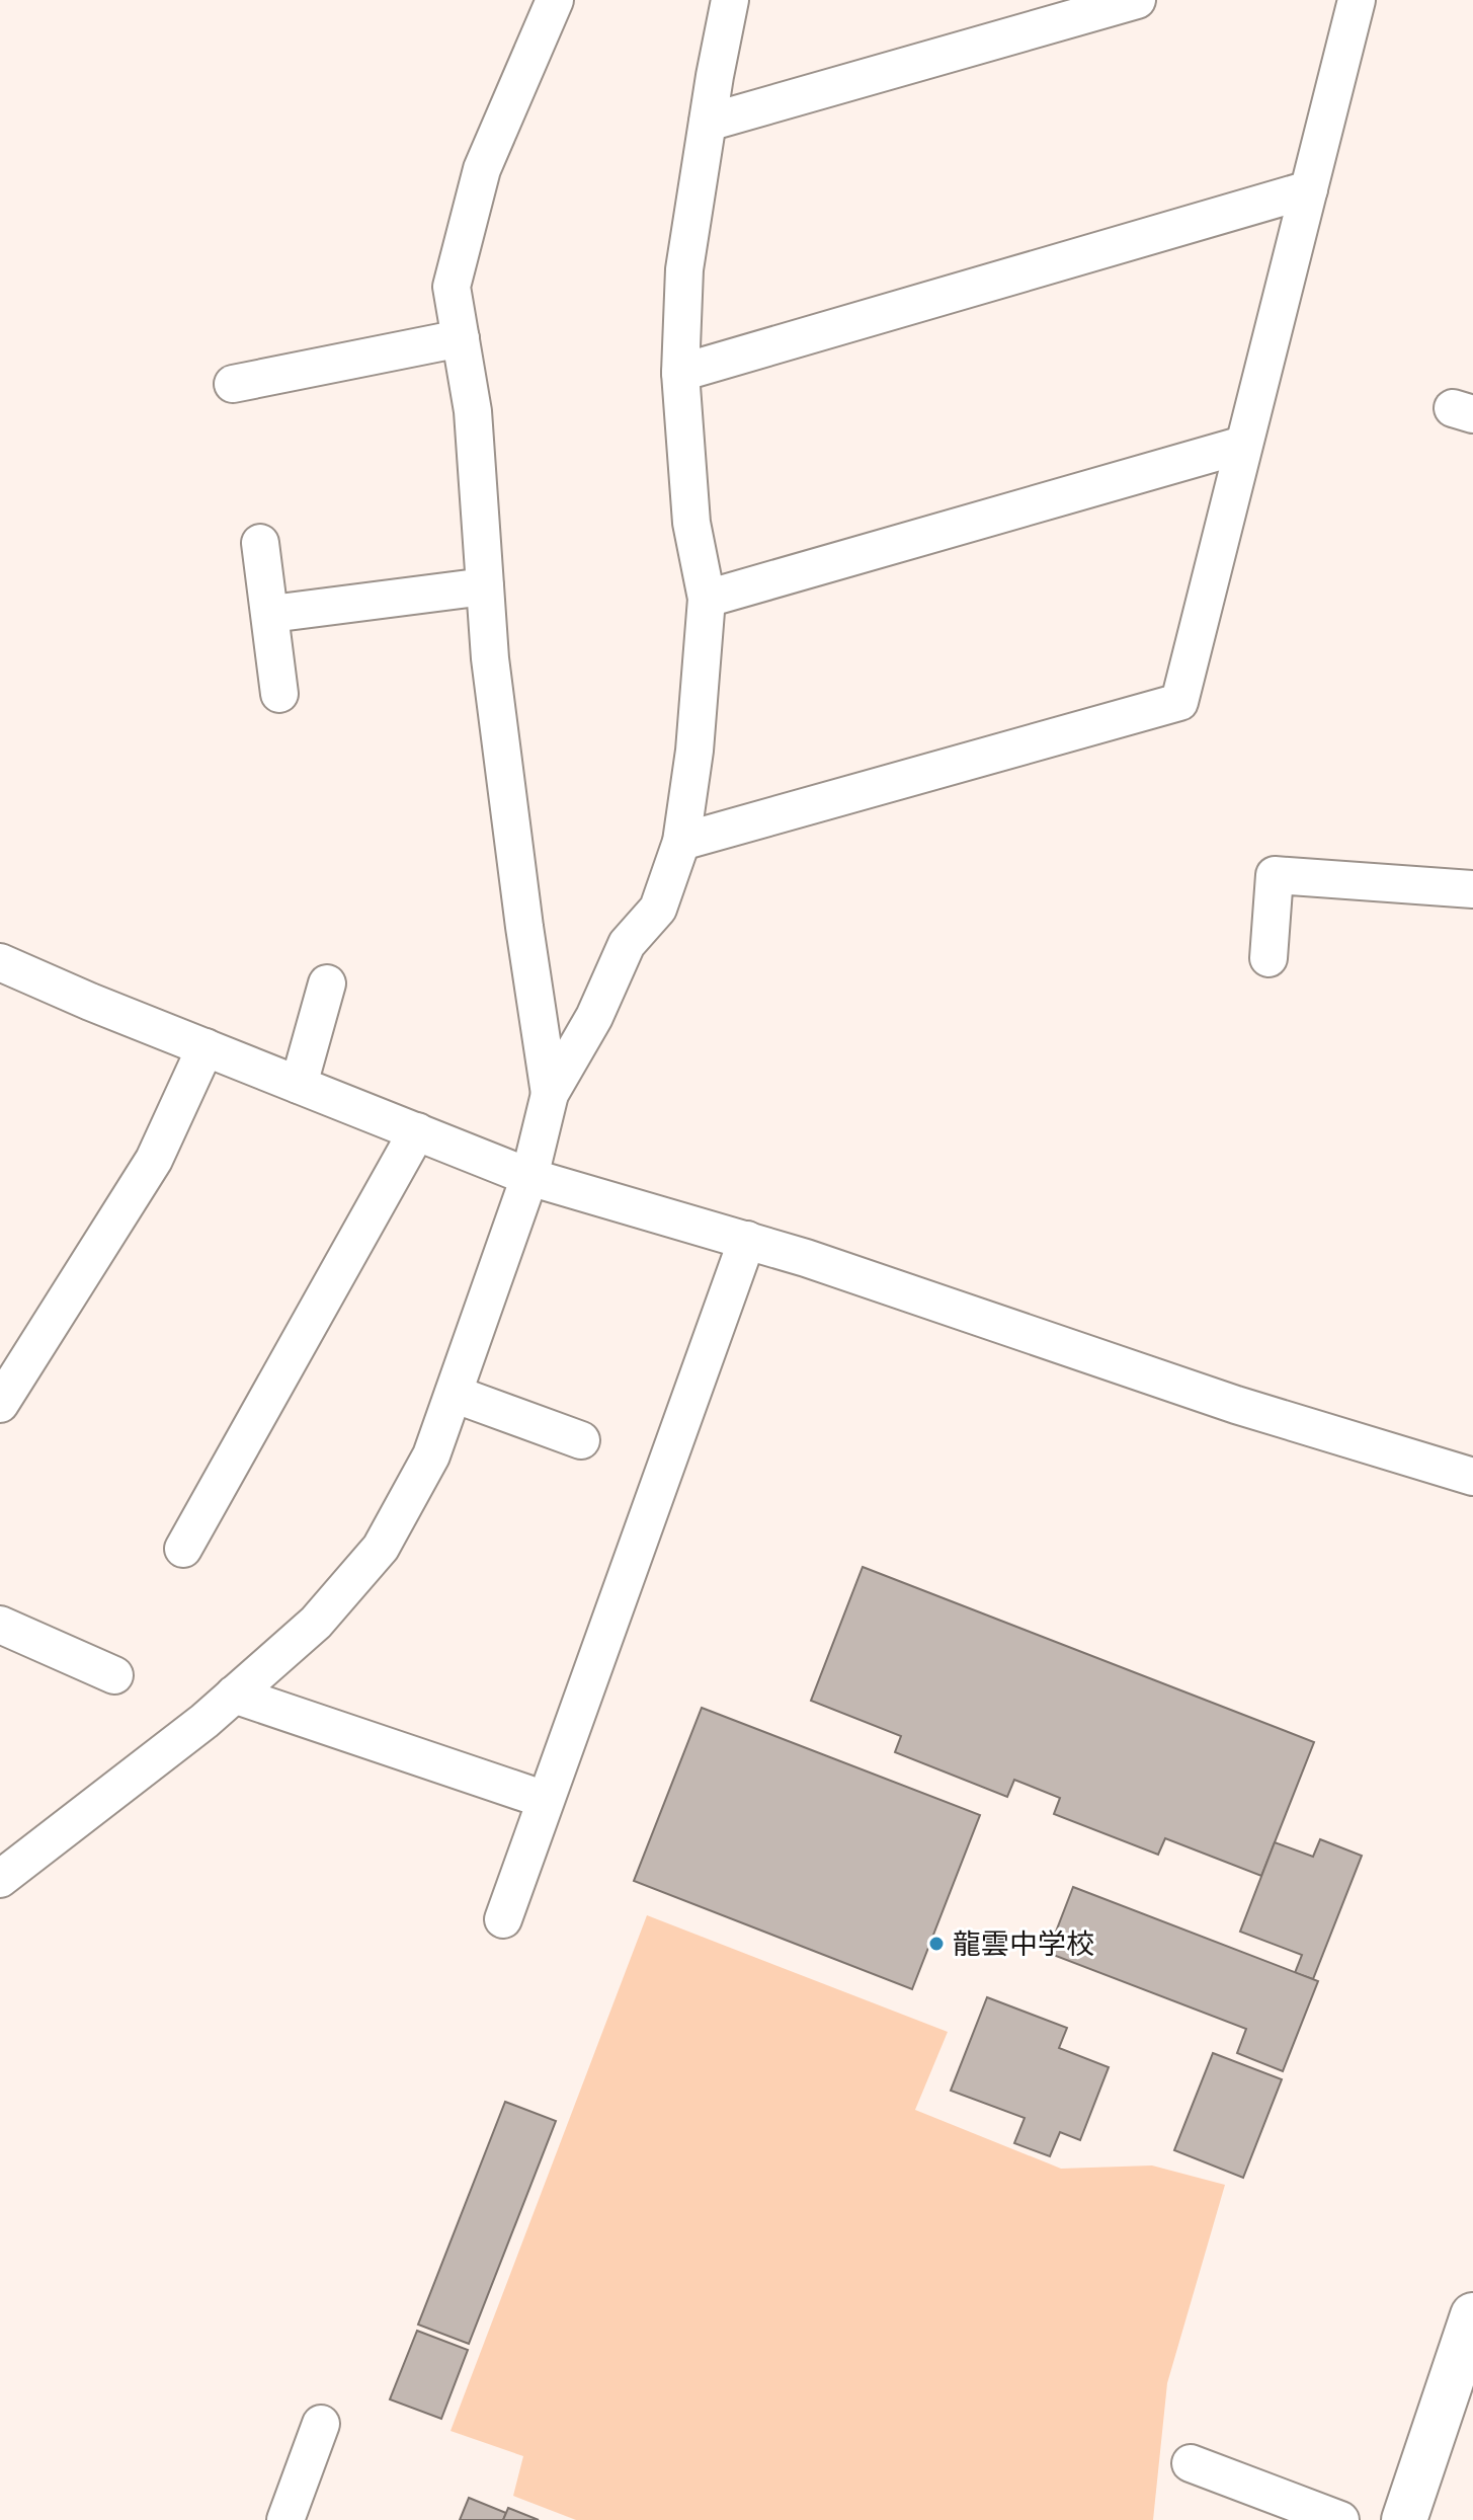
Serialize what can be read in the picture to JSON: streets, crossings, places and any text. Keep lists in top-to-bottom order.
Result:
{
  "places": ["龍雲中学校"]
}
